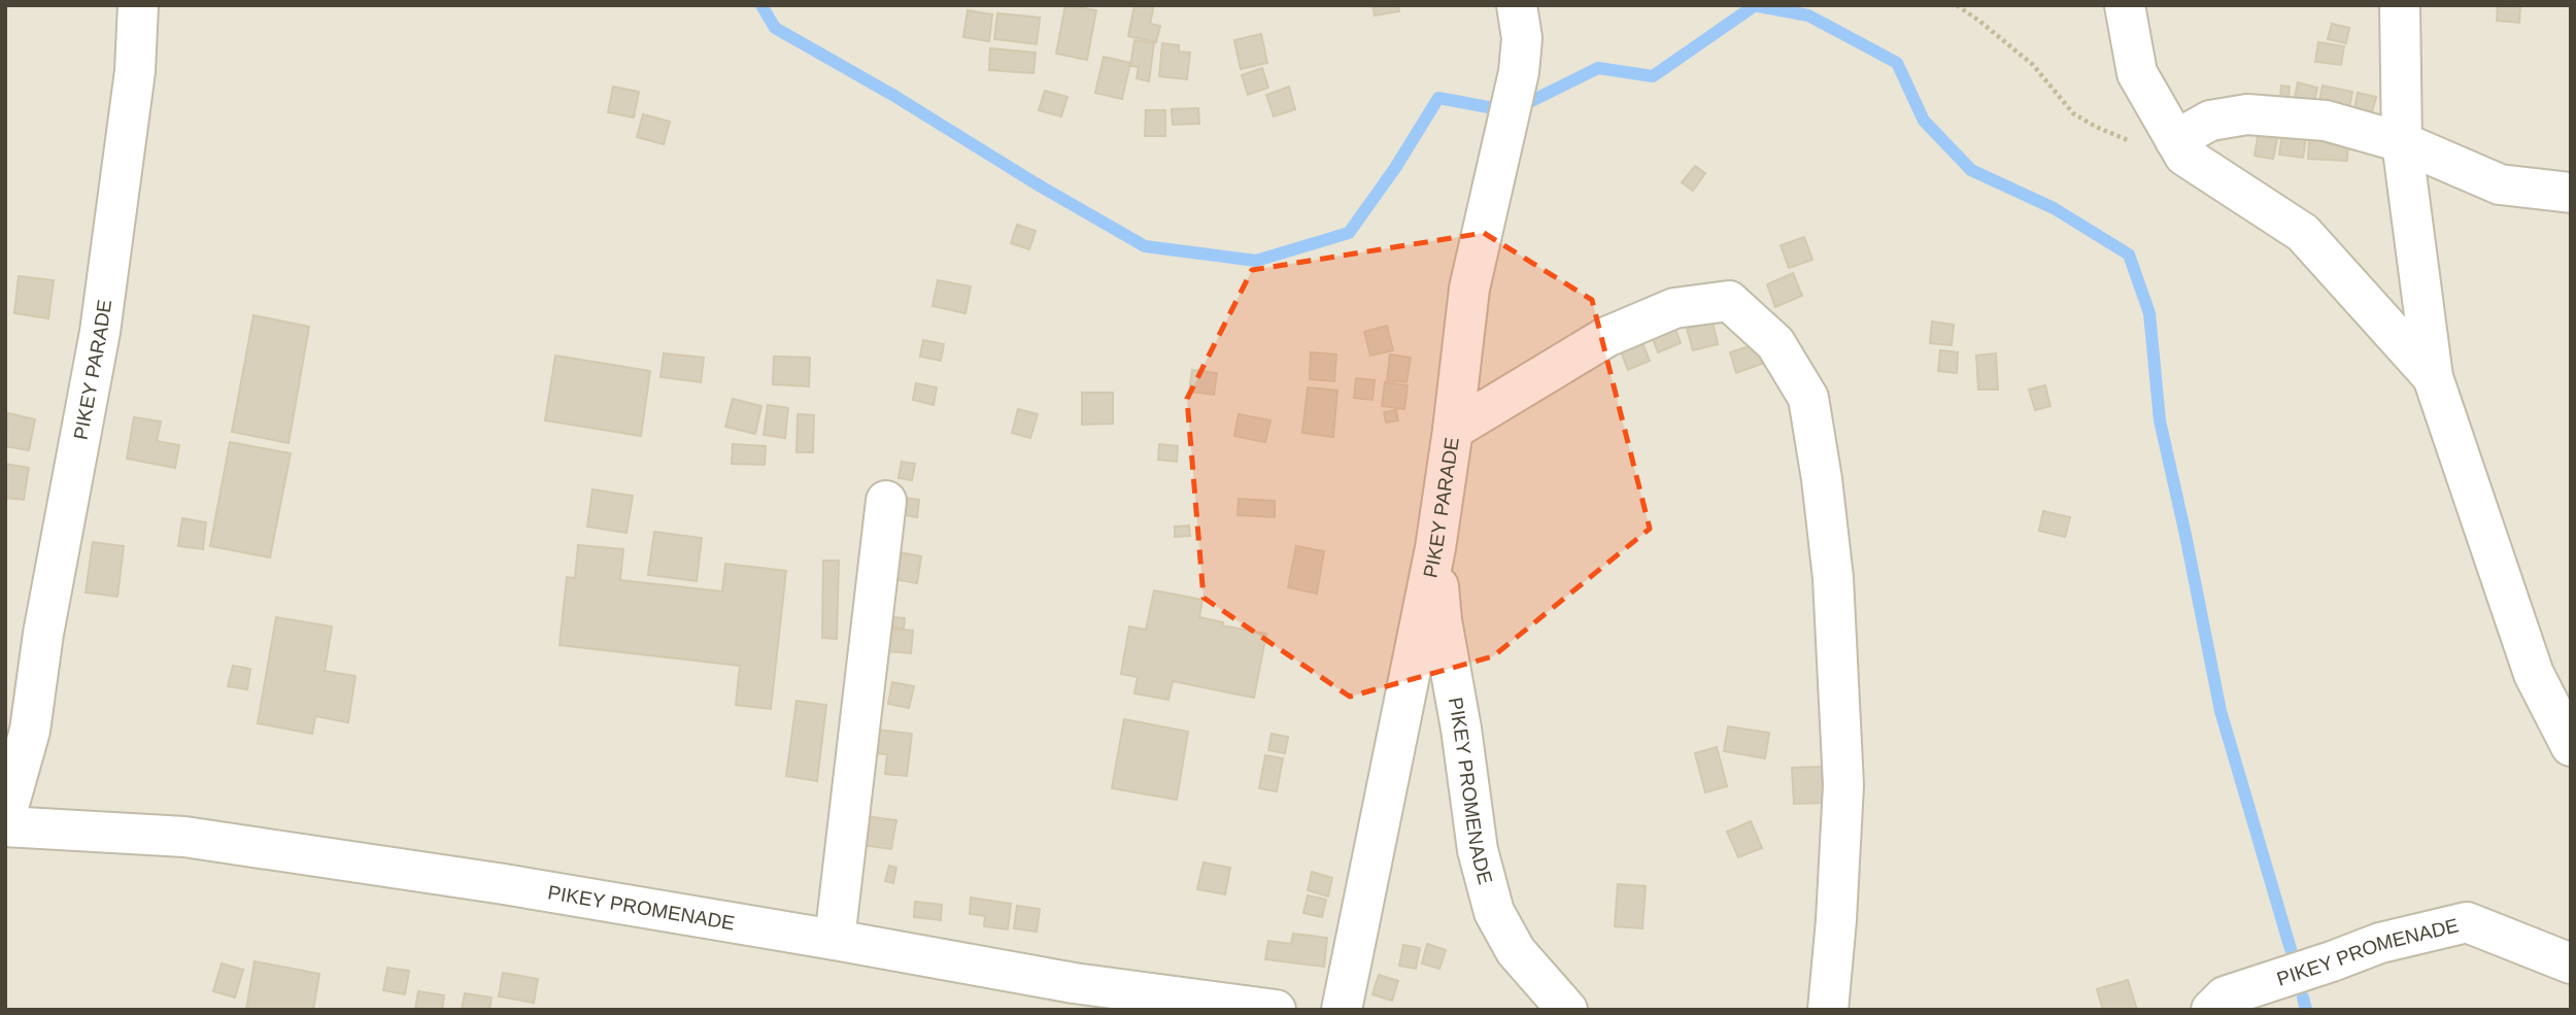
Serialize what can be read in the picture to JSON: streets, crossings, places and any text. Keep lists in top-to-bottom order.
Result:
{
  "streets": {
    "street": ["PIKEY PARADE", "PIKEY PROMENADE"]
  },
  "crossings": [
    ["PIKEY PARADE", "PIKEY PROMENADE"]
  ]
}
